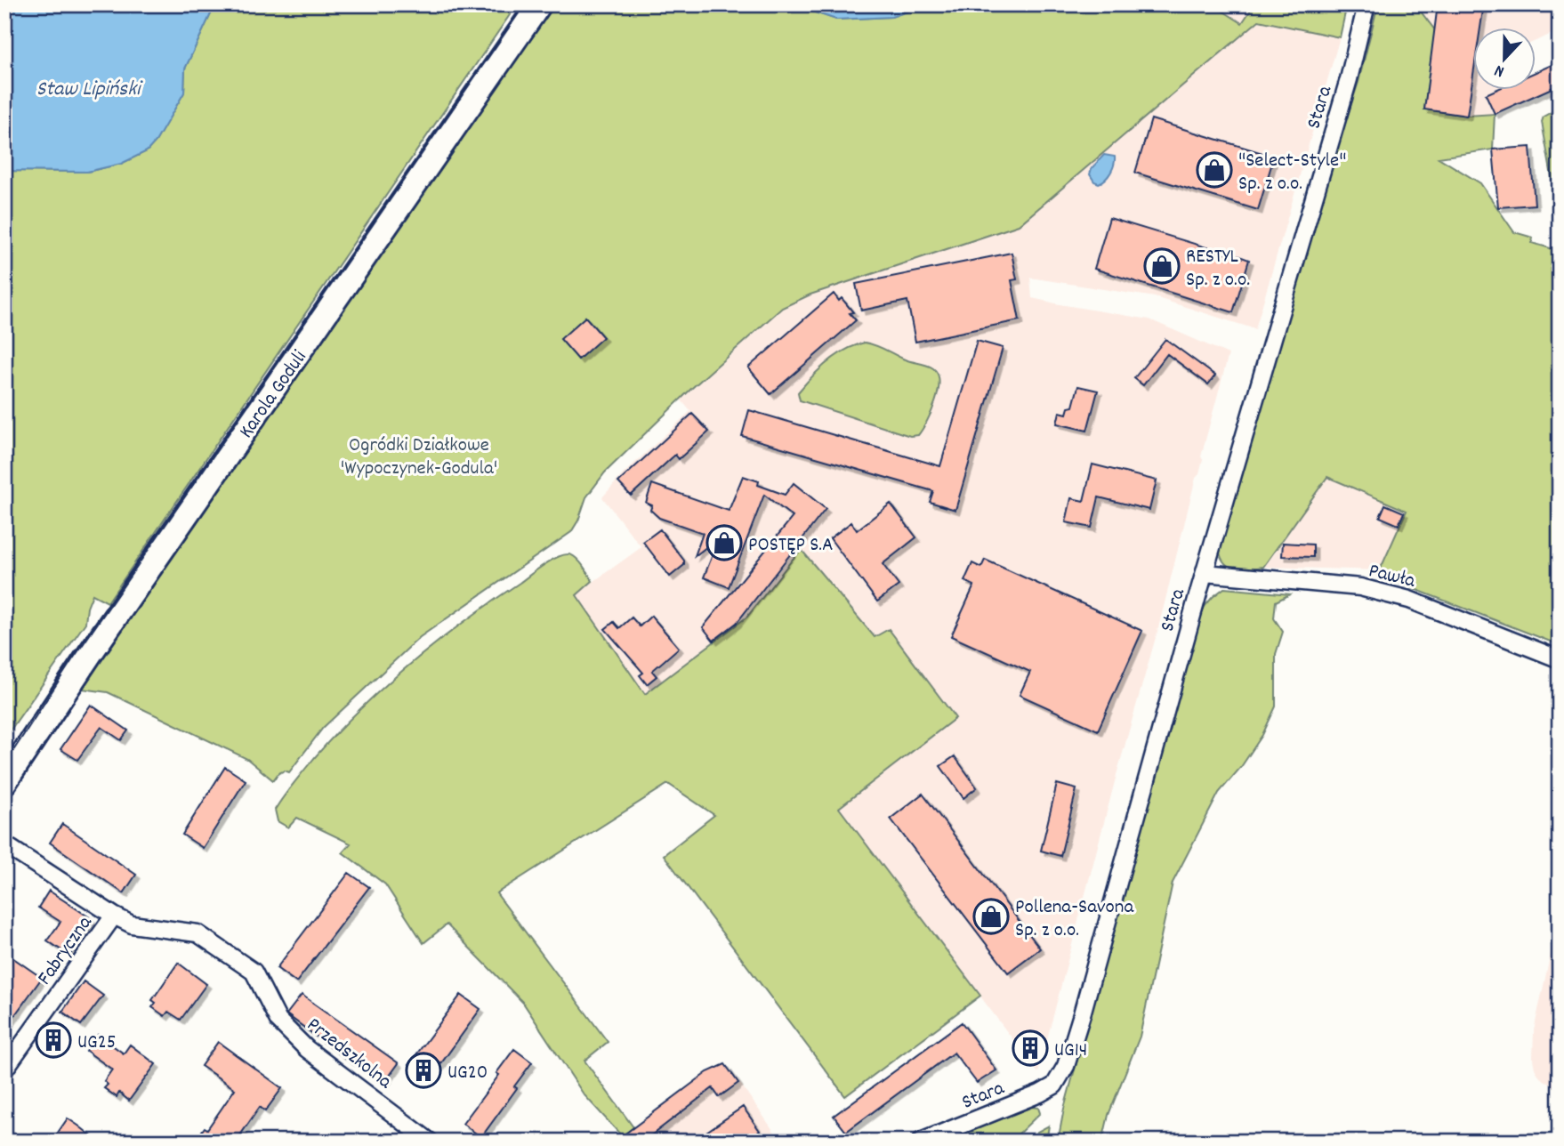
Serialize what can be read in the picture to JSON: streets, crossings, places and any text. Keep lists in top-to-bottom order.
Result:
{
  "streets": {
    "main road": ["Karola Goduli"],
    "street": [
      "Stara",
      "Pawła",
      "Fabryczna",
      "Przedszkolna"
    ]
  },
  "crossings": [
    ["Stara", "Pawła"],
    ["Fabryczna", "Przedszkolna"]
  ],
  "water": ["Staw Lipiński"],
  "parks": ["Ogródki Działkowe 'Wypoczynek-Godula'"],
  "places": {
    "shop": [
      "\"Select-Style\" Sp. z o.o.",
      "RESTYL Sp. z o.o.",
      "POSTĘP S.A",
      "Pollena-Savona Sp. z o.o."
    ],
    "building": ["UG25", "UG14", "UG20"]
  },
  "north": "bottom"
}
